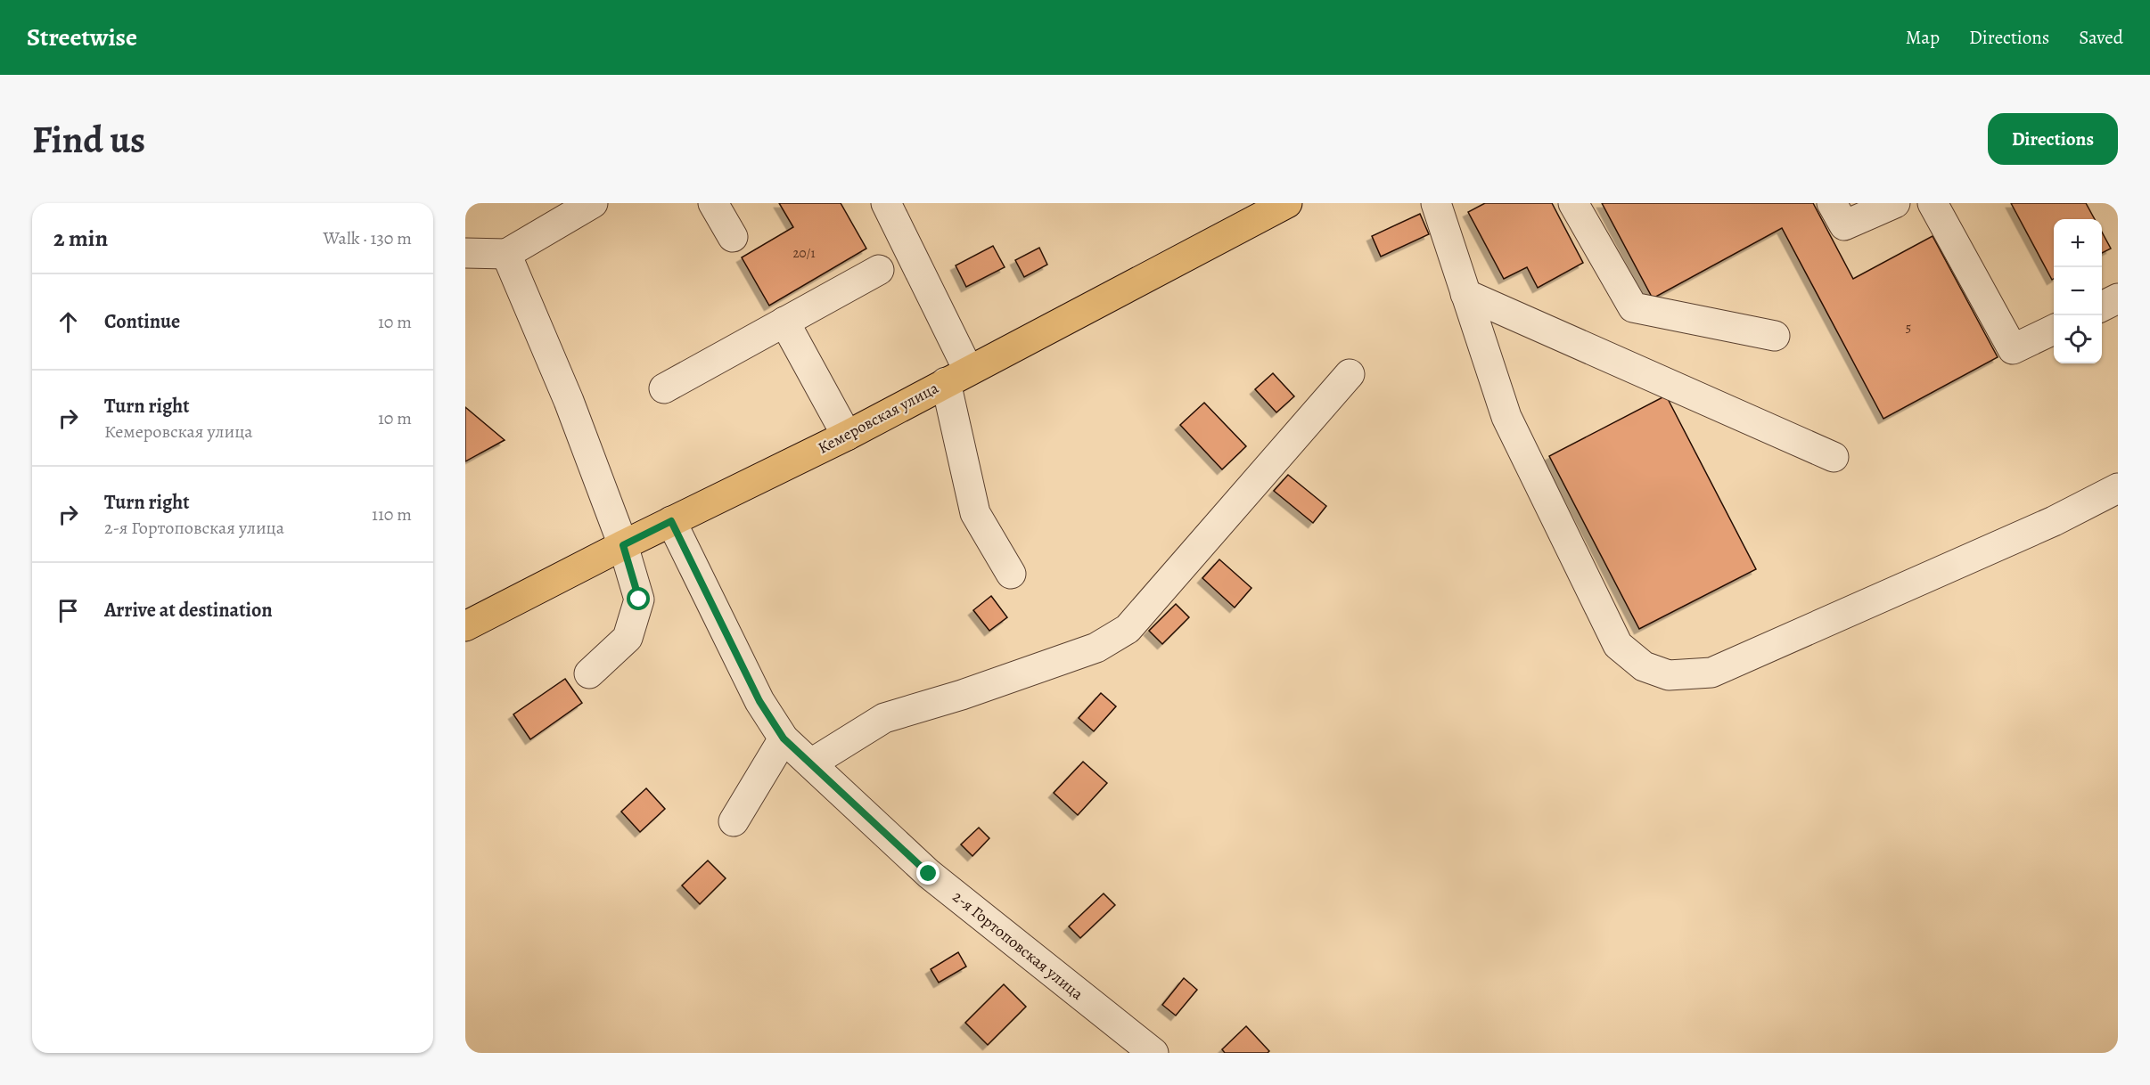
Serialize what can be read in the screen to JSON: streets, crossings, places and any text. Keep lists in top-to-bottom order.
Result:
{
  "streets": {
    "main road": ["Кемеровская улица"],
    "street": ["2-я Гортоповская улица"]
  },
  "crossings": [
    ["Кемеровская улица", "2-я Гортоповская улица"]
  ],
  "house_numbers": ["20/1", "5"],
  "page": {
    "header": "Streetwise",
    "nav": ["Map", "Directions", "Saved"],
    "buttons": "Directions",
    "title": "Find us",
    "heading": ["2 min", "Walk · 130 m"],
    "map_buttons": ["+", "−"],
    "list": [
      ["Continue", "10 m"],
      ["Turn right", "Кемеровская улица", "10 m"],
      ["Turn right", "2-я Гортоповская улица", "110 m"],
      "Arrive at destination"
    ]
  }
}
